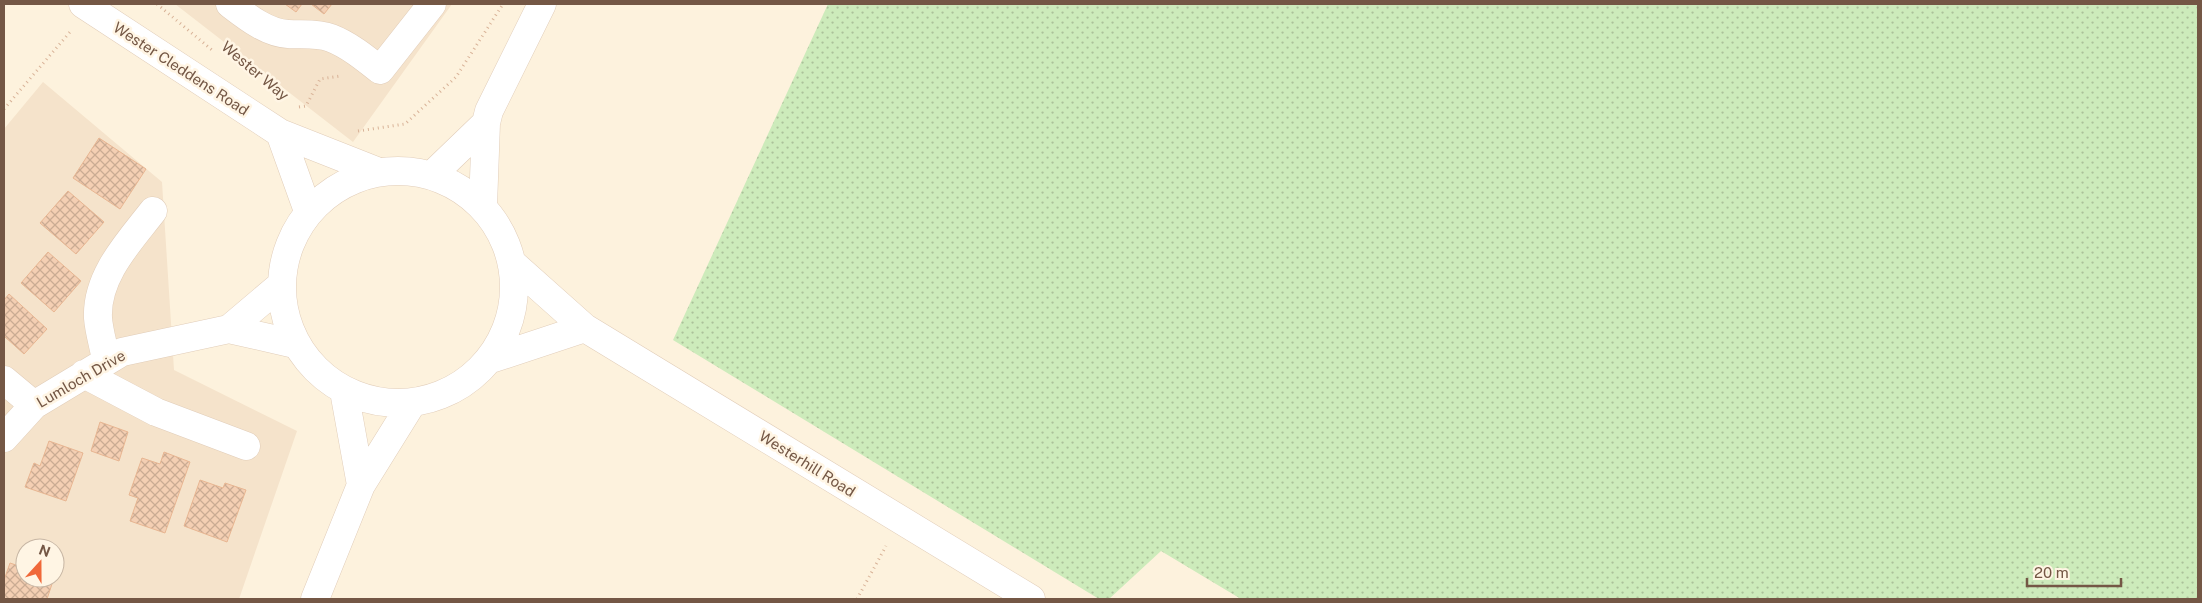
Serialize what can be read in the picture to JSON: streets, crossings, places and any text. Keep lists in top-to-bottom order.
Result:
{
  "streets": {
    "street": ["Wester Cleddens Road", "Lumloch Drive", "Westerhill Road"],
    "path": ["Wester Way"]
  },
  "scale_bar": "20 m",
  "north": "top"
}
